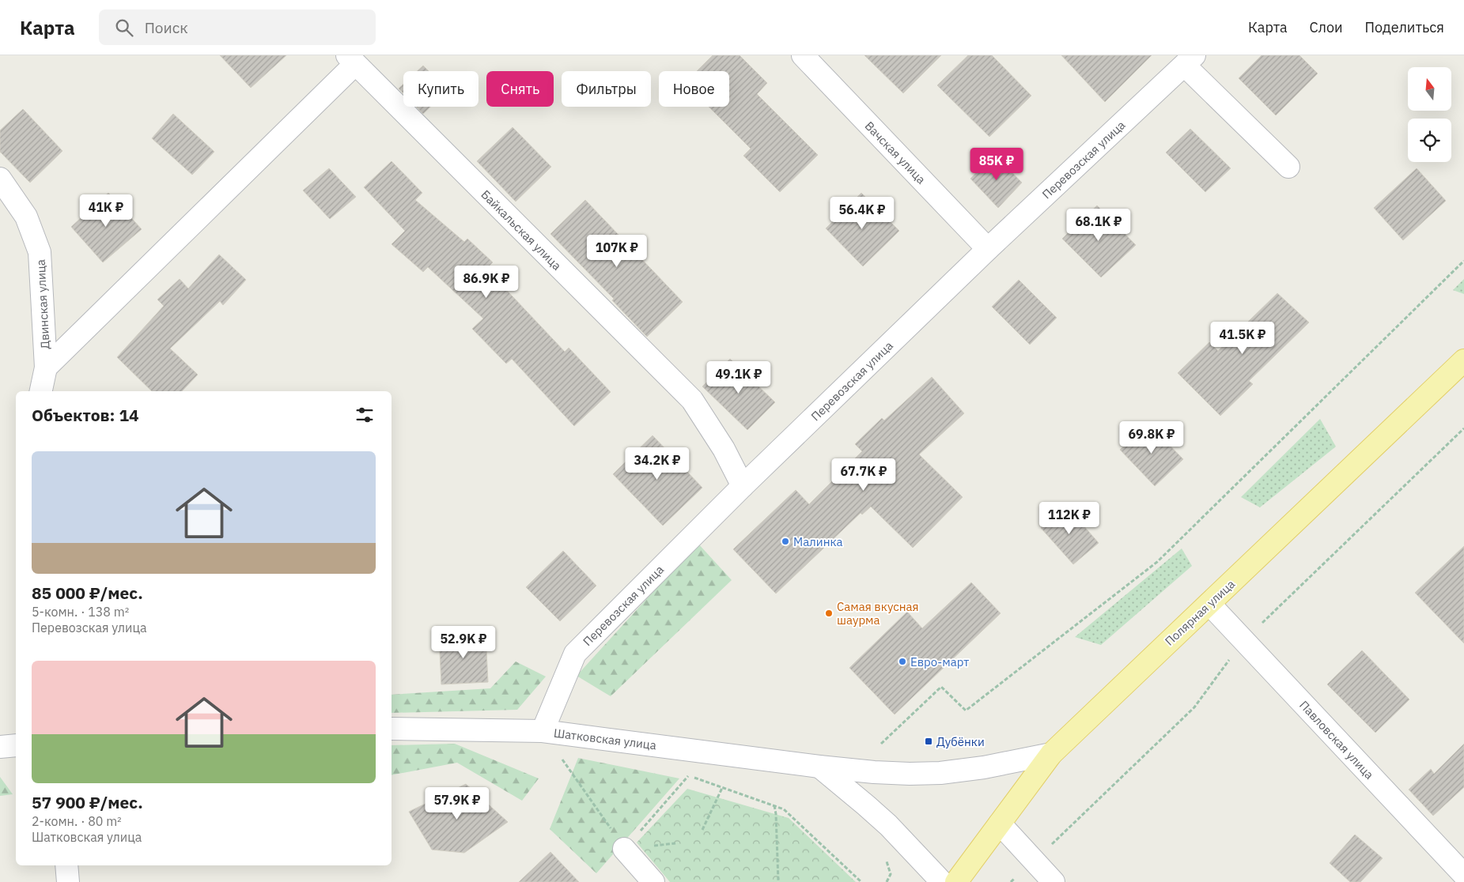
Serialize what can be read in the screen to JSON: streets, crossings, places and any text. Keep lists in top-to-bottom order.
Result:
{
  "streets": {
    "main road": ["Полярная улица"],
    "street": [
      "Вачская улица",
      "Перевозская улица",
      "Байкальская улица",
      "Двинская улица",
      "Шатковская улица",
      "Павловская улица"
    ]
  },
  "crossings": [
    ["Вачская улица", "Перевозская улица"],
    ["Перевозская улица", "Байкальская улица"],
    ["Перевозская улица", "Шатковская улица"],
    ["Полярная улица", "Шатковская улица"],
    ["Полярная улица", "Павловская улица"]
  ],
  "places": {
    "other": ["Малинка", "Самая вкусная шаурма", "Евро-март"],
    "transit": ["Дубёнки"]
  },
  "north": "top",
  "page": {
    "header": "Карта",
    "search": "Поиск",
    "nav": ["Карта", "Слои", "Поделиться"],
    "chip": [
      "Купить",
      "Снять",
      "Фильтры",
      "Новое"
    ],
    "price": [
      "85K ₽",
      "41K ₽",
      "56.4K ₽",
      "68.1K ₽",
      "107K ₽",
      "86.9K ₽",
      "41.5K ₽",
      "49.1K ₽",
      "69.8K ₽",
      "34.2K ₽",
      "67.7K ₽",
      "112K ₽",
      "52.9K ₽",
      "57.9K ₽"
    ],
    "heading": "Объектов: 14",
    "list": [
      {
        "name": "85 000 ₽/мес.",
        "note": "5-комн. · 138 m² · Перевозская улица"
      },
      {
        "name": "57 900 ₽/мес.",
        "note": "2-комн. · 80 m² · Шатковская улица"
      }
    ]
  }
}
